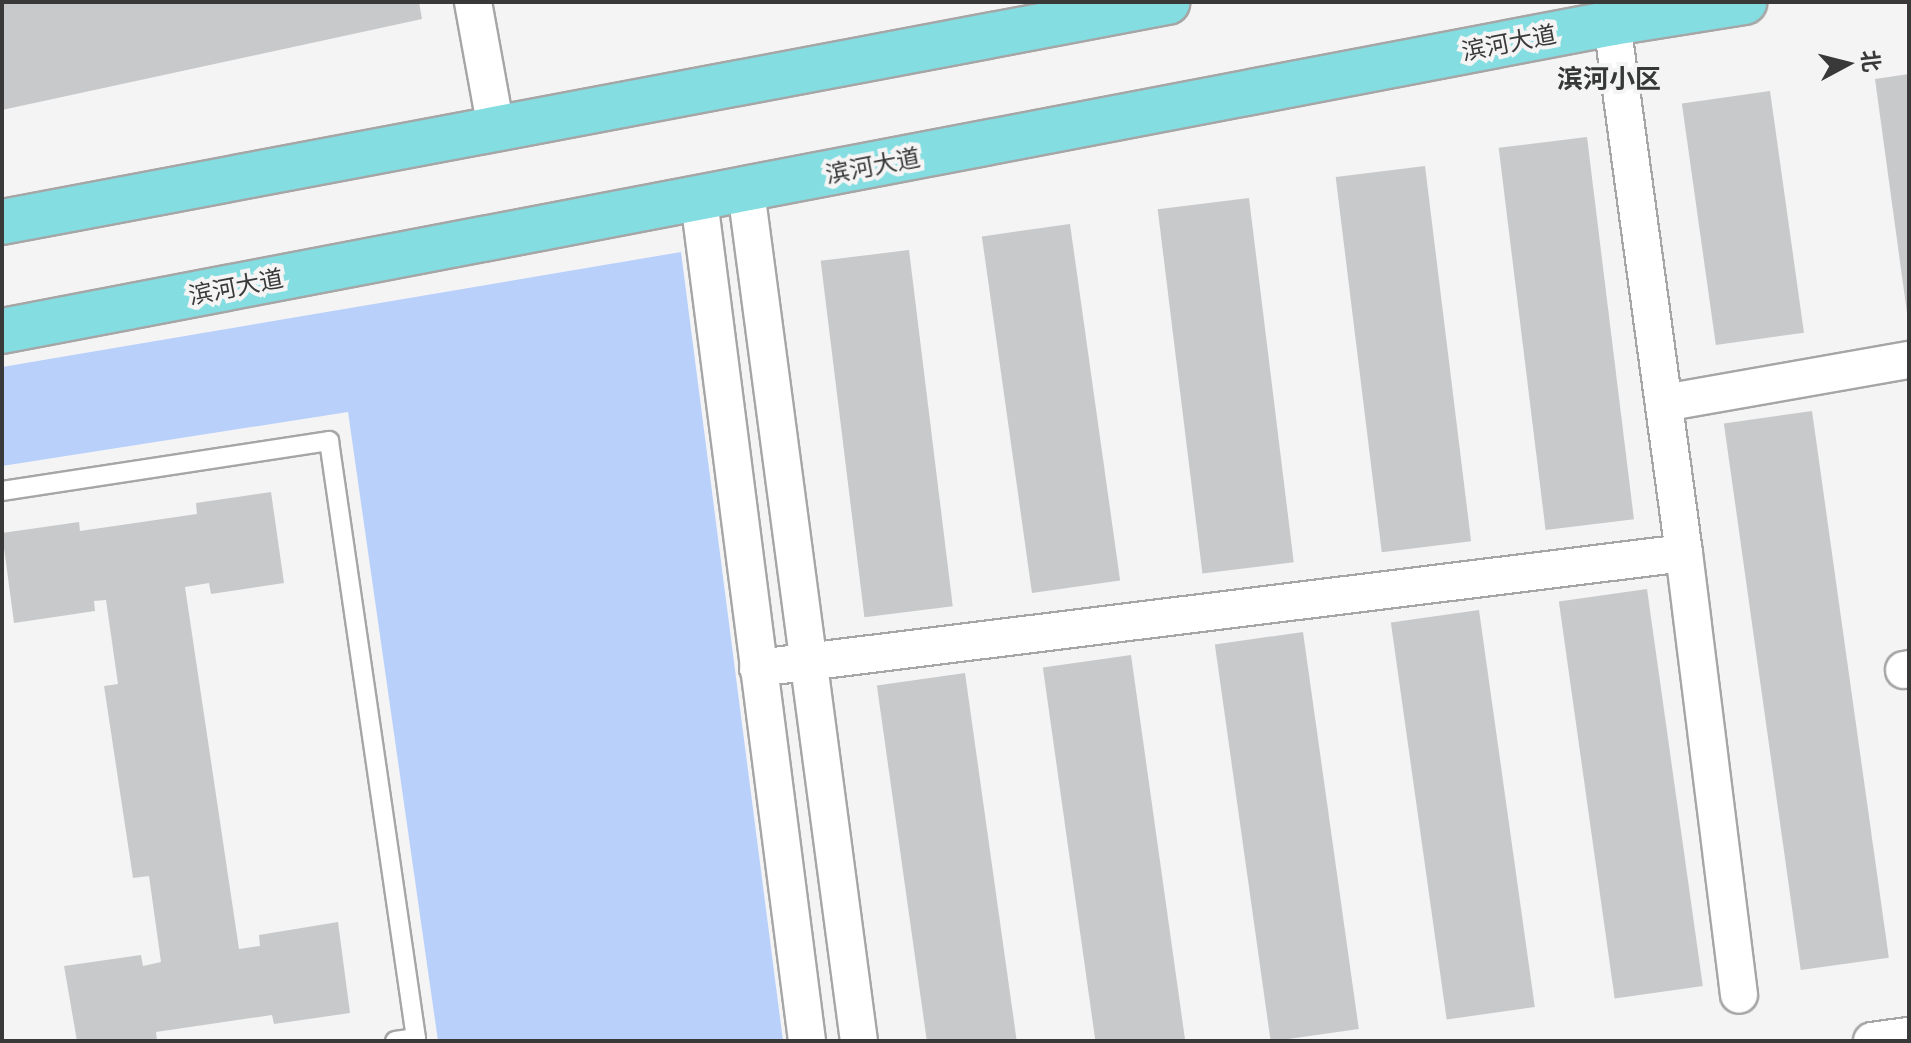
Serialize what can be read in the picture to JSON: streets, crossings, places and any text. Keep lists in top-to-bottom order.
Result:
{
  "streets": {
    "main road": ["滨河大道"]
  },
  "districts": ["滨河小区"],
  "north": "right"
}
